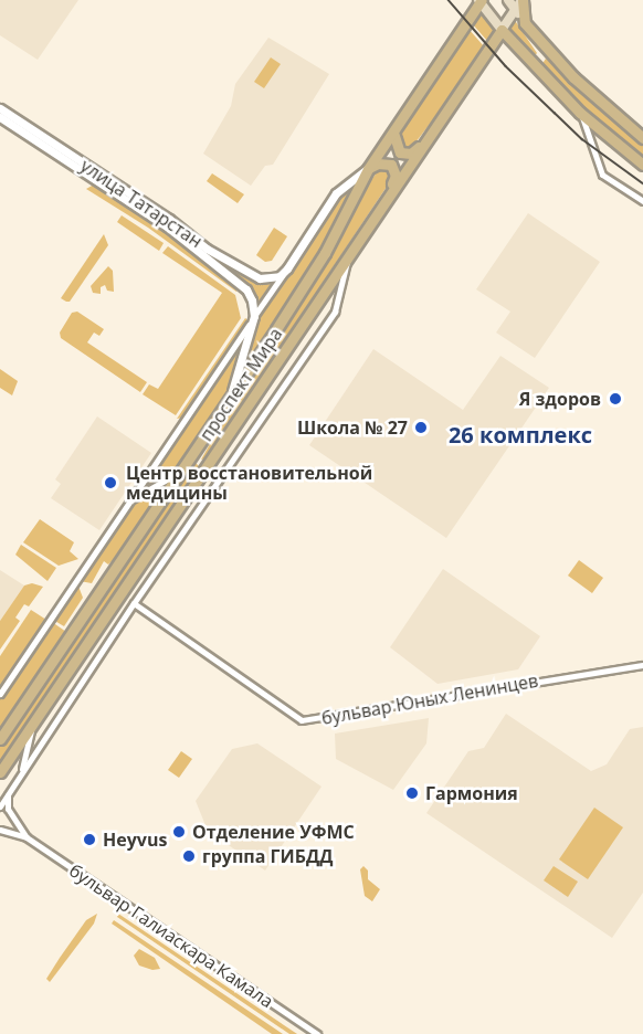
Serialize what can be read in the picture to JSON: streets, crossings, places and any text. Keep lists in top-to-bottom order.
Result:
{
  "streets": {
    "main road": ["проспект Мира"],
    "street": ["улица Татарстан", "бульвар Юных Ленинцев", "бульвар Галиаскара Камала"]
  },
  "districts": ["26 комплекс"],
  "places": [
    "Я здоров",
    "Школа № 27",
    "Центр восстановительной медицины",
    "Гармония",
    "Отделение УФМС",
    "Heyvus",
    "группа ГИБДД"
  ]
}
